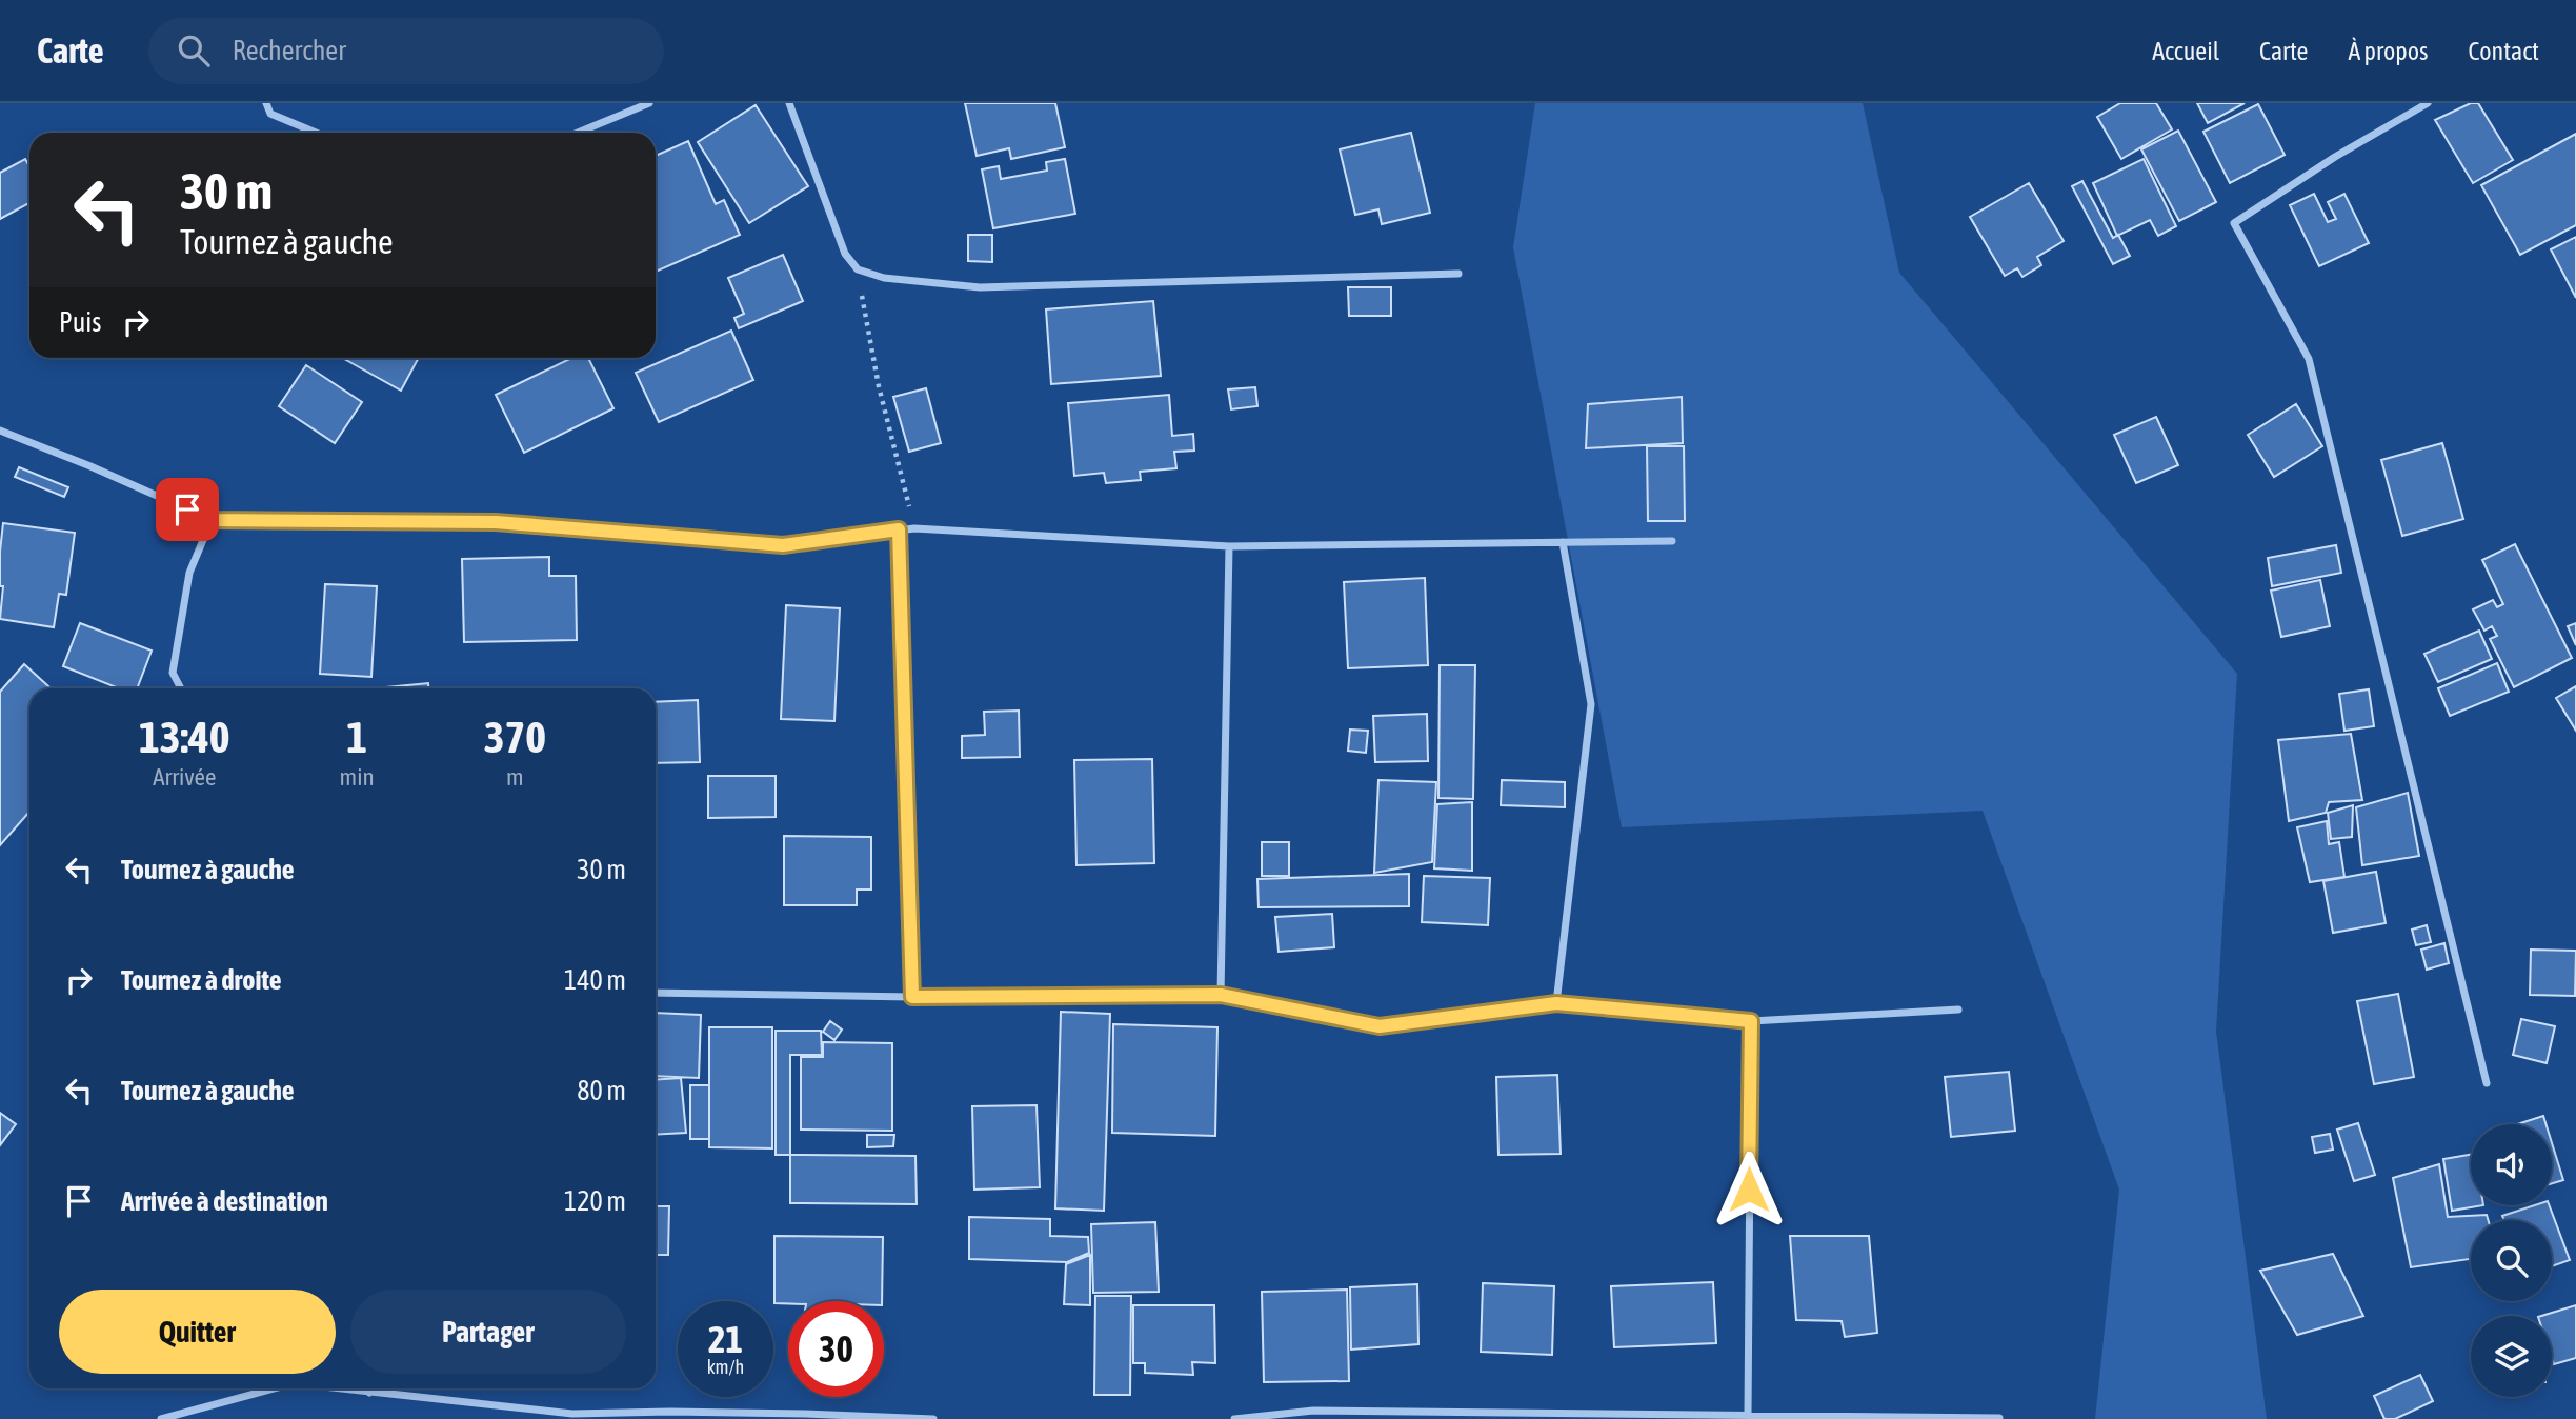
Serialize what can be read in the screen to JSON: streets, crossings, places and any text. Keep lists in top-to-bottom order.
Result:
{
  "page": {
    "header": "Carte",
    "search": "Rechercher",
    "nav": [
      "Accueil",
      "Carte",
      "À propos",
      "Contact"
    ],
    "turn": ["30 m", "Tournez à gauche"],
    "then": "Puis",
    "eta": [
      "13:40",
      "Arrivée",
      "1",
      "min",
      "370",
      "m"
    ],
    "list": [
      {
        "name": "Tournez à gauche",
        "value": "30 m"
      },
      {
        "name": "Tournez à droite",
        "value": "140 m"
      },
      {
        "name": "Tournez à gauche",
        "value": "80 m"
      },
      {
        "name": "Arrivée à destination",
        "value": "120 m"
      }
    ],
    "buttons": ["Quitter", "Partager"],
    "speed": "21 km/h",
    "limit": "30"
  }
}
